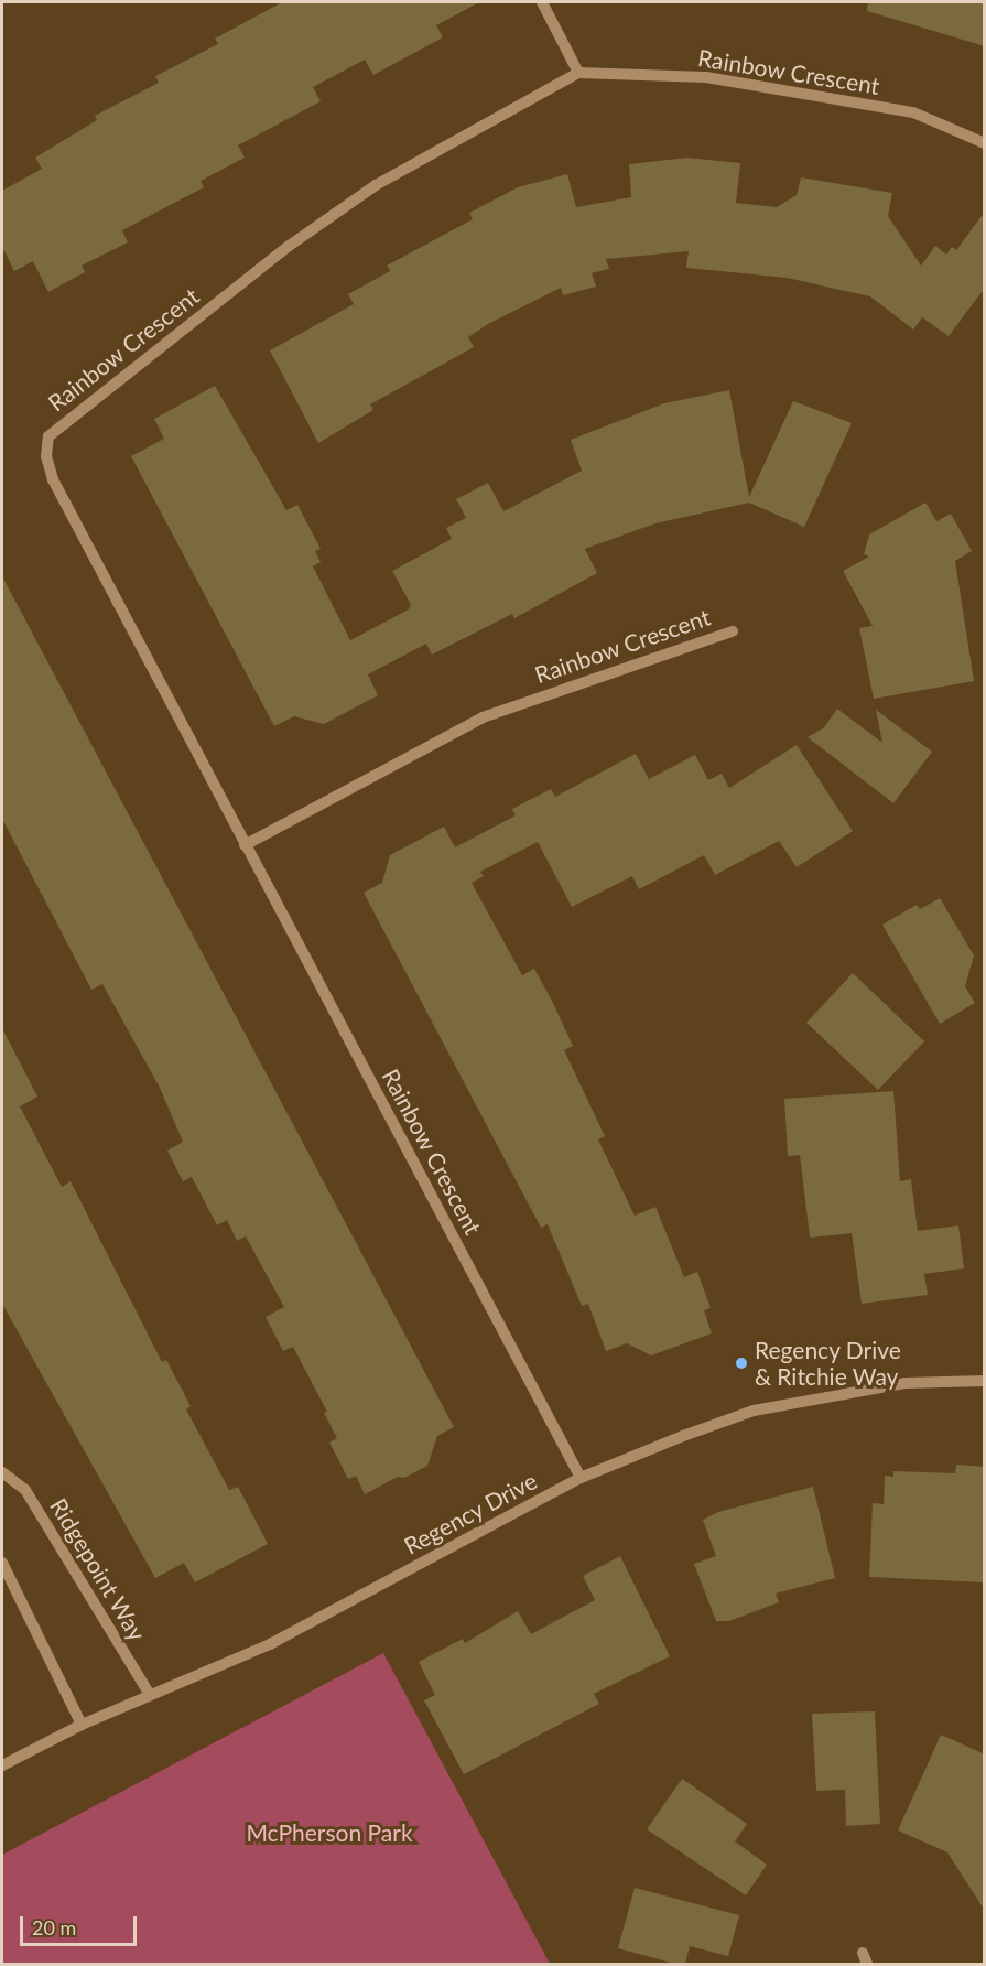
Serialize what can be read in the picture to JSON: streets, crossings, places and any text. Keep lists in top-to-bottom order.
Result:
{
  "streets": {
    "street": ["Rainbow Crescent", "Regency Drive", "Ridgepoint Way"]
  },
  "crossings": [
    ["Rainbow Crescent", "Regency Drive"],
    ["Regency Drive", "Ridgepoint Way"]
  ],
  "parks": ["McPherson Park"],
  "places": ["Regency Drive & Ritchie Way"],
  "scale_bar": "20 m"
}
